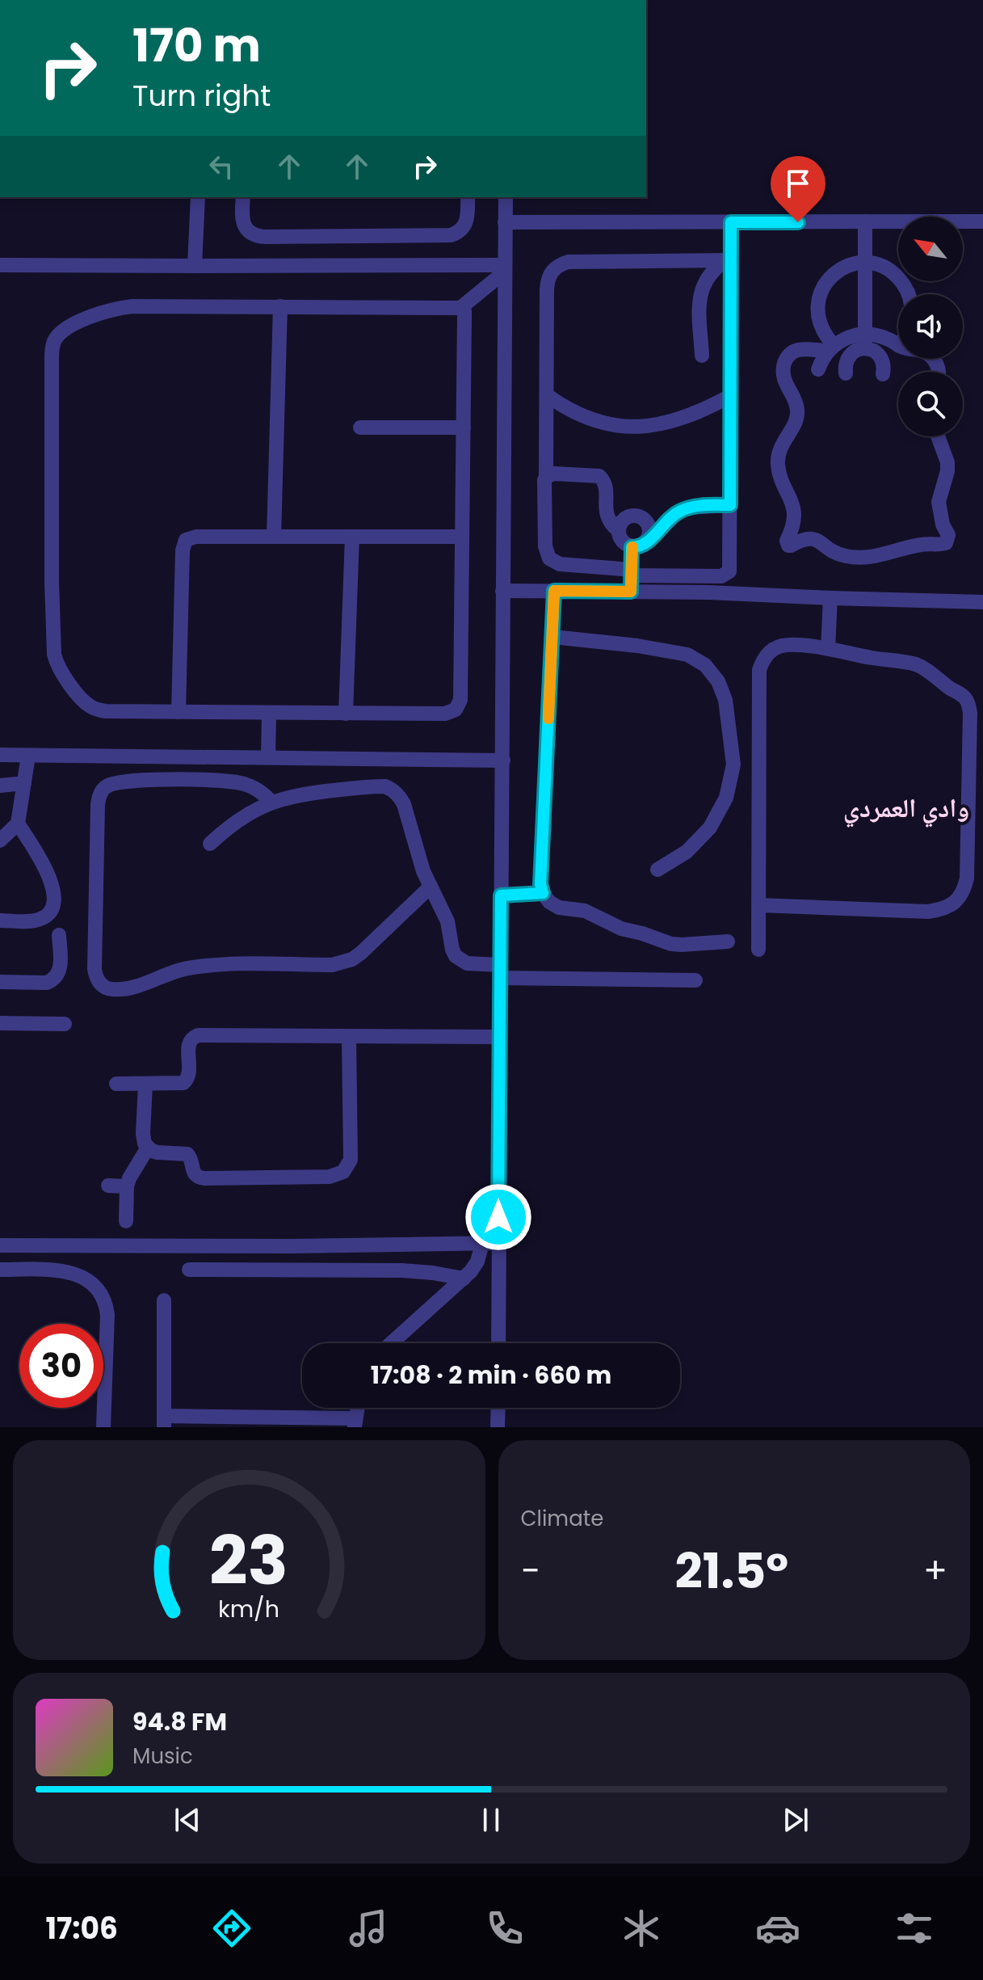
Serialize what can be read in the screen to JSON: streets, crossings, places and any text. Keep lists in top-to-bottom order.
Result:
{
  "districts": ["وادي العمردي"],
  "north": "top left",
  "page": {
    "turn": ["170 m", "Turn right"],
    "limit": "30",
    "trip": "17:08 · 2 min · 660 m",
    "tile": "Climate",
    "heat": ["−", "21.5°", "+"],
    "song": ["94.8 FM", "Music"],
    "tabs": "17:06",
    "gauge": ["23", "km/h"]
  }
}
